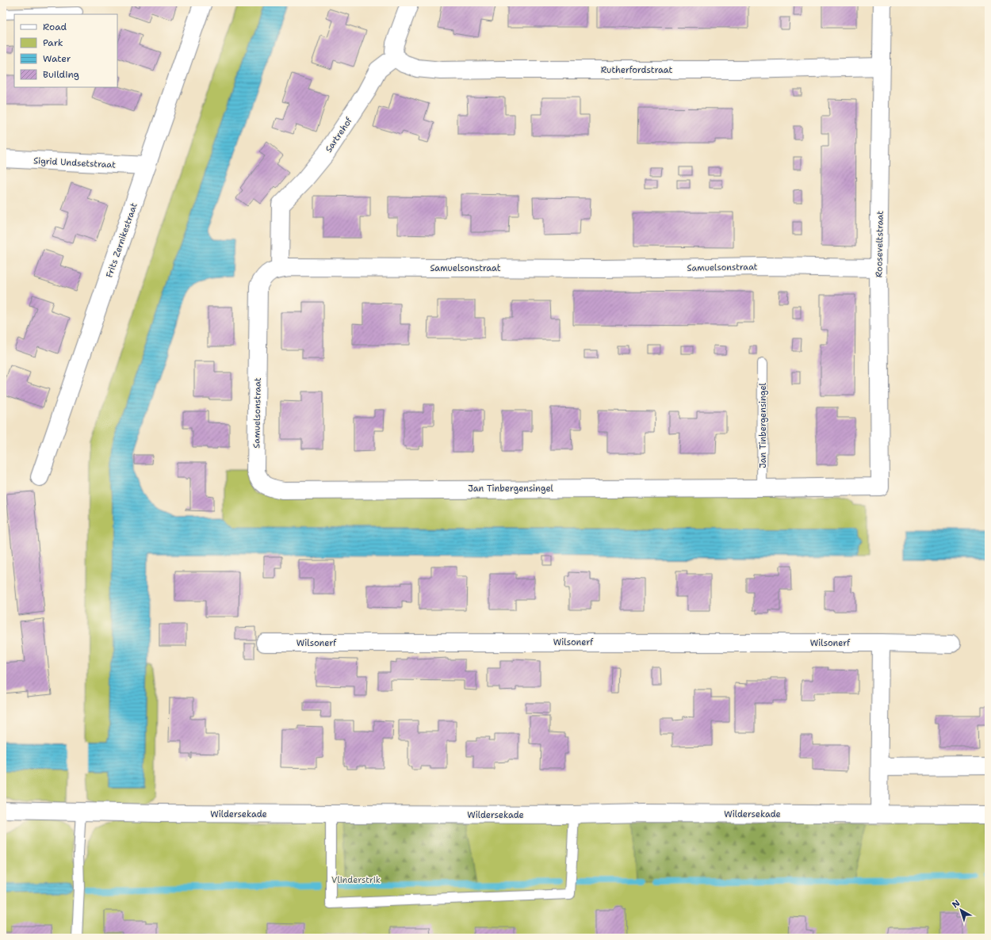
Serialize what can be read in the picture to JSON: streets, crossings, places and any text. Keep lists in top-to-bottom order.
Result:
{
  "streets": {
    "street": [
      "Rutherfordstraat",
      "Sartrehof",
      "Sigrid Undsetstraat",
      "Frits Zernikestraat",
      "Rooseveltstraat",
      "Samuelsonstraat",
      "Jan Tinbergensingel",
      "Wilsonerf",
      "Wildersekade"
    ]
  },
  "crossings": [
    ["Rutherfordstraat", "Sartrehof"],
    ["Rutherfordstraat", "Rooseveltstraat"],
    ["Sartrehof", "Samuelsonstraat"],
    ["Sigrid Undsetstraat", "Frits Zernikestraat"],
    ["Rooseveltstraat", "Samuelsonstraat"],
    ["Rooseveltstraat", "Jan Tinbergensingel"],
    ["Samuelsonstraat", "Jan Tinbergensingel"]
  ],
  "parks": ["Vlinderstrik"],
  "legend": [
    "Road",
    "Park",
    "Water",
    "Building"
  ],
  "north": "top left"
}
